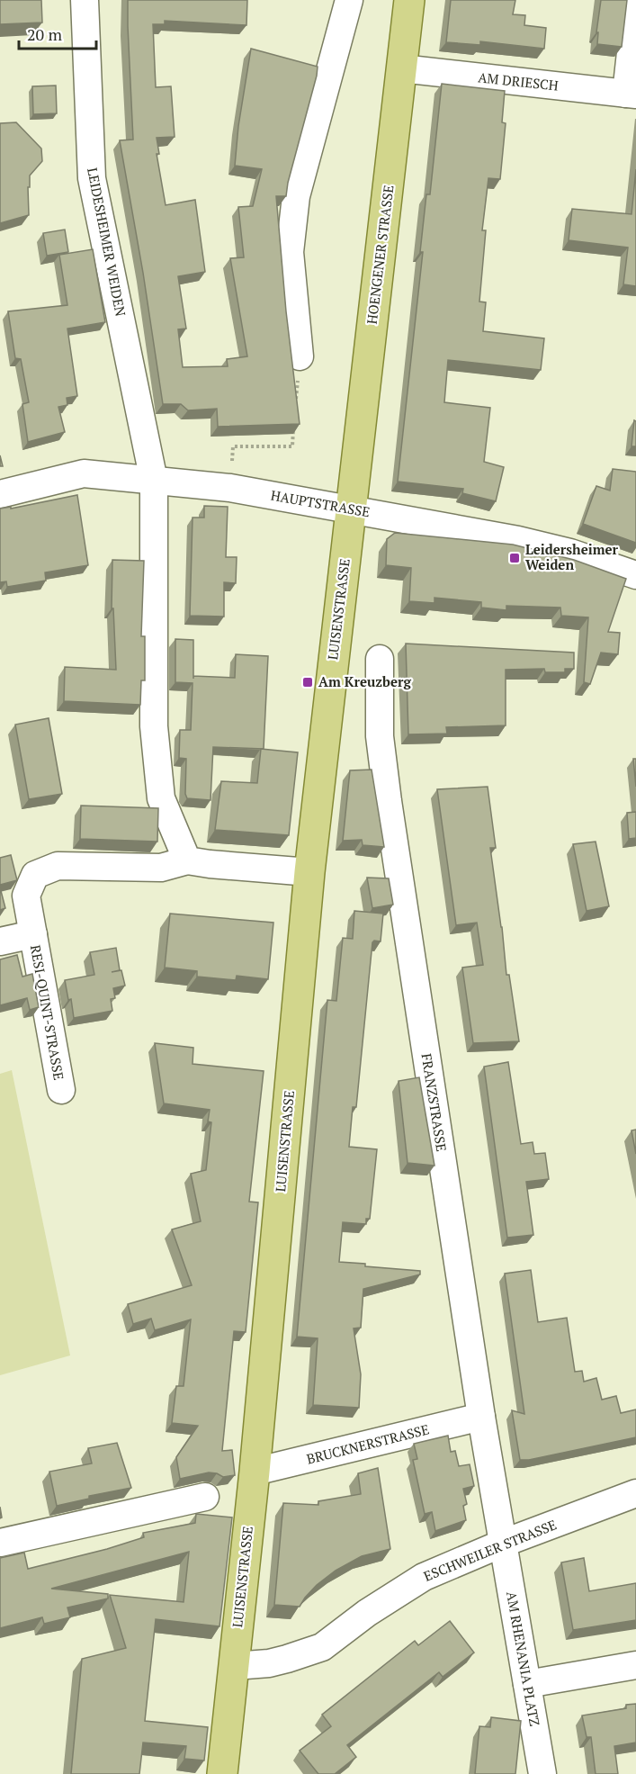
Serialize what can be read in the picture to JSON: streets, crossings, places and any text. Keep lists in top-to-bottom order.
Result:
{
  "streets": {
    "main road": ["HOENGENER STRASSE", "LUISENSTRASSE"],
    "street": [
      "AM DRIESCH",
      "LEIDESHEIMER WEIDEN",
      "HAUPTSTRASSE",
      "RESI-QUINT-STRASSE",
      "FRANZSTRASSE",
      "BRUCKNERSTRASSE",
      "ESCHWEILER STRASSE",
      "AM RHENANIA PLATZ"
    ]
  },
  "crossings": [
    ["AM DRIESCH", "HOENGENER STRASSE"],
    ["LEIDESHEIMER WEIDEN", "HAUPTSTRASSE"],
    ["HOENGENER STRASSE", "HAUPTSTRASSE"],
    ["HOENGENER STRASSE", "LUISENSTRASSE"],
    ["HAUPTSTRASSE", "LUISENSTRASSE"],
    ["LUISENSTRASSE", "BRUCKNERSTRASSE"],
    ["LUISENSTRASSE", "ESCHWEILER STRASSE"],
    ["FRANZSTRASSE", "BRUCKNERSTRASSE"],
    ["FRANZSTRASSE", "ESCHWEILER STRASSE"],
    ["FRANZSTRASSE", "AM RHENANIA PLATZ"],
    ["ESCHWEILER STRASSE", "AM RHENANIA PLATZ"]
  ],
  "places": {
    "transit": ["Leidersheimer Weiden", "Am Kreuzberg"]
  },
  "scale_bar": "20 m"
}
